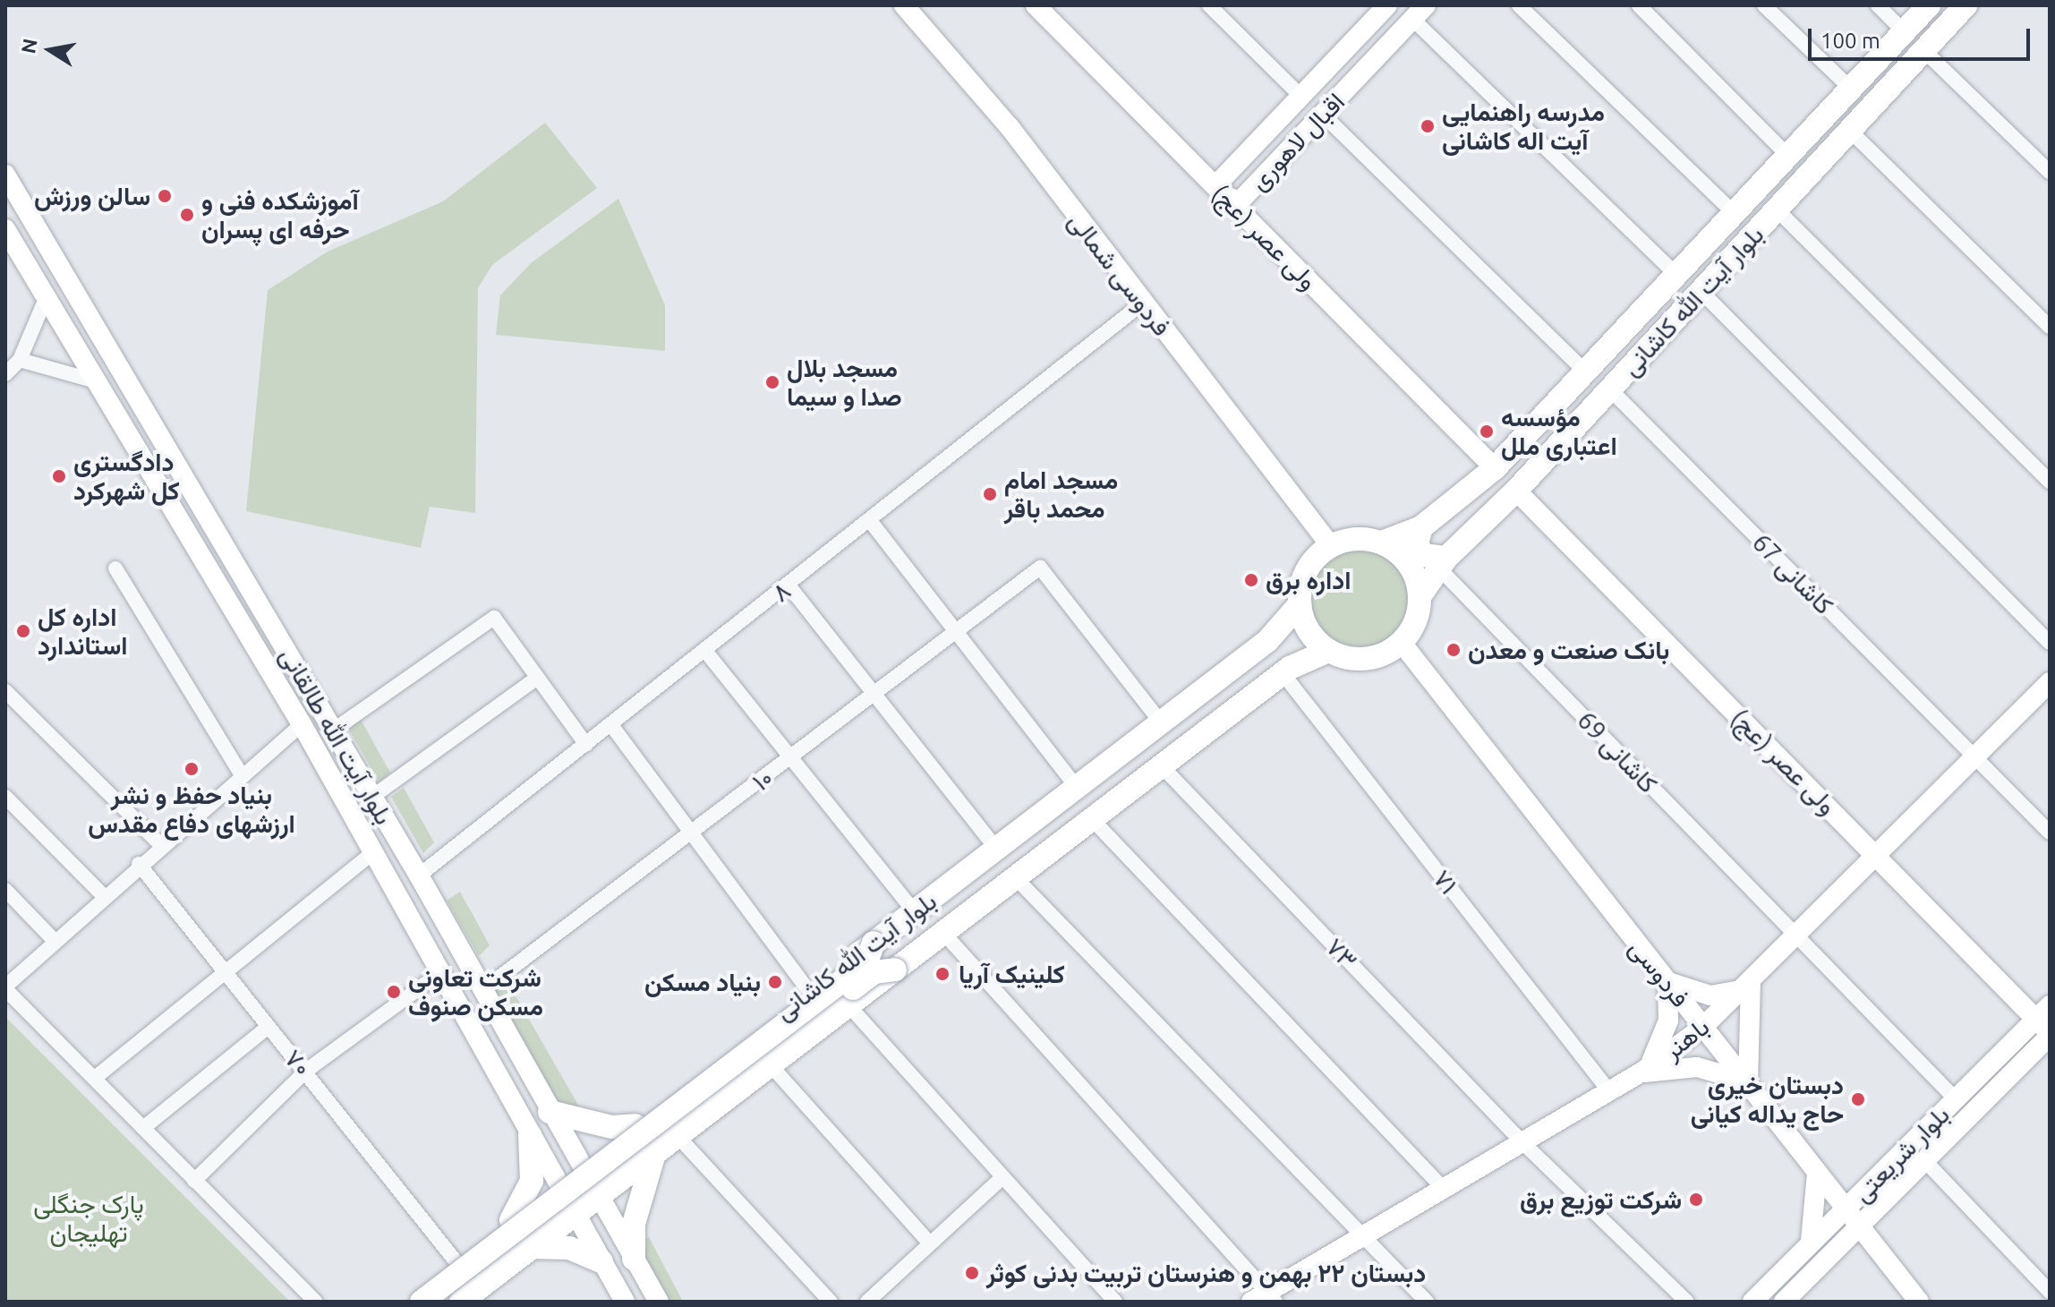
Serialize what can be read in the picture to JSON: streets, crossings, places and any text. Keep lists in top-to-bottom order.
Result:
{
  "streets": {
    "main road": [
      "اقبال لاهوری",
      "ولی عصر (عج)",
      "فردوسی شمالی",
      "بلوار آیت الله کاشانی",
      "بلوار آیت الله طالقانی",
      "فردوسی",
      "باهنر",
      "بلوار شریعتی"
    ],
    "street": [
      "کاشانی 67",
      "۸",
      "کاشانی 69",
      "۱۰",
      "۷۱",
      "۷۳",
      "۷۰"
    ]
  },
  "crossings": [
    ["اقبال لاهوری", "ولی عصر (عج)"],
    ["ولی عصر (عج)", "بلوار آیت الله کاشانی"],
    ["ولی عصر (عج)", "باهنر"],
    ["ولی عصر (عج)", "بلوار شریعتی"],
    ["فردوسی شمالی", "بلوار آیت الله کاشانی"],
    ["فردوسی شمالی", "۸"],
    ["فردوسی شمالی", "فردوسی"],
    ["بلوار آیت الله کاشانی", "کاشانی 67"],
    ["بلوار آیت الله کاشانی", "بلوار آیت الله طالقانی"],
    ["بلوار آیت الله کاشانی", "کاشانی 69"],
    ["بلوار آیت الله کاشانی", "۱۰"],
    ["بلوار آیت الله کاشانی", "۷۱"],
    ["بلوار آیت الله کاشانی", "۷۳"],
    ["بلوار آیت الله کاشانی", "فردوسی"],
    ["بلوار آیت الله کاشانی", "۷۰"],
    ["کاشانی 67", "باهنر"],
    ["۸", "بلوار آیت الله طالقانی"],
    ["بلوار آیت الله طالقانی", "۱۰"],
    ["کاشانی 69", "باهنر"],
    ["کاشانی 69", "بلوار شریعتی"],
    ["۷۱", "باهنر"],
    ["۷۳", "باهنر"],
    ["فردوسی", "باهنر"],
    ["فردوسی", "بلوار شریعتی"]
  ],
  "parks": ["پارک جنگلی تهلیجان"],
  "places": [
    "مدرسه راهنمایی آیت اله کاشانی",
    "سالن ورزش",
    "آموزشکده فنی و حرفه ای پسران",
    "مسجد بلال صدا و سیما",
    "مؤسسه اعتباری ملل",
    "دادگستری کل شهرکرد",
    "مسجد امام محمد باقر",
    "اداره برق",
    "اداره کل استاندارد",
    "بانک صنعت و معدن",
    "بنیاد حفظ و نشر ارزشهای دفاع مقدس",
    "کلینیک آریا",
    "بنیاد مسکن",
    "شرکت تعاونی مسکن صنوف",
    "دبستان خیری حاج یداله کیانی",
    "شرکت توزیع برق",
    "دبستان ۲۲ بهمن و هنرستان تربیت بدنی کوثر"
  ],
  "scale_bar": "100 m",
  "north": "left"
}
